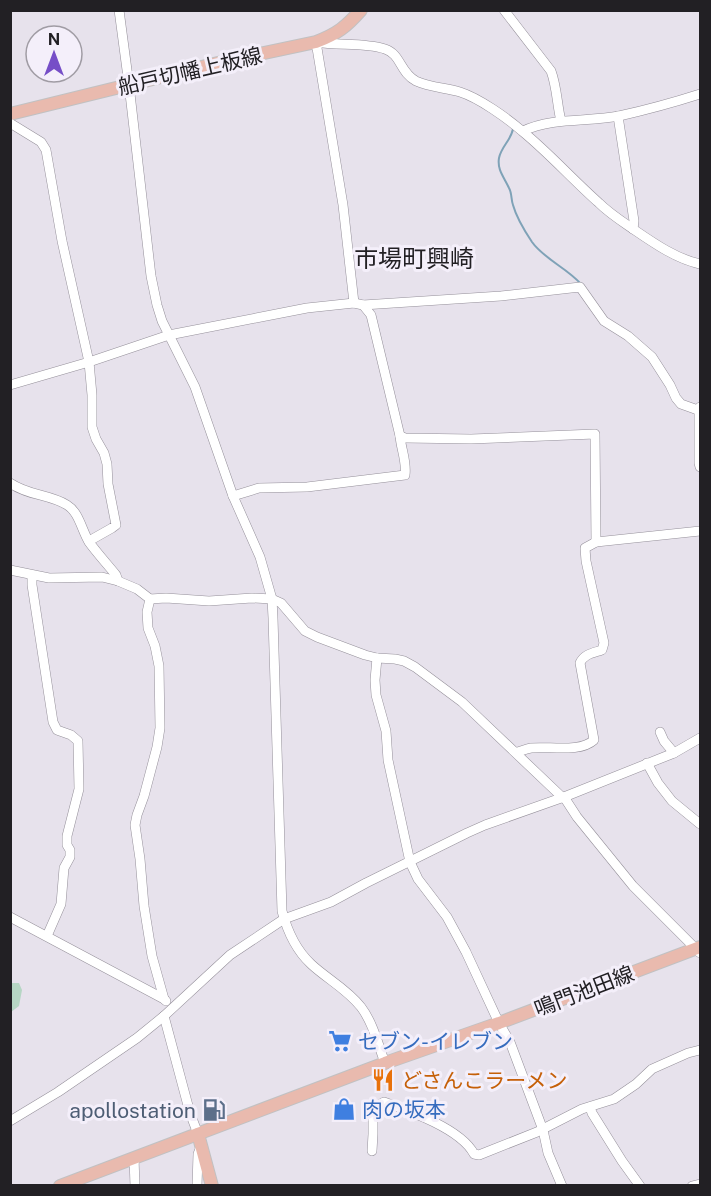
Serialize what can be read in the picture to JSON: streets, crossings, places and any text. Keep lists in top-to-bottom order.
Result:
{
  "streets": {
    "main road": ["船戸切幡上板線", "鳴門池田線"]
  },
  "districts": ["市場町興崎"],
  "places": {
    "supermarket": ["セブン-イレブン"],
    "restaurant": ["どさんこラーメン"],
    "shop": ["肉の坂本"],
    "fuel station": ["apollostation"]
  },
  "north": "top"
}
